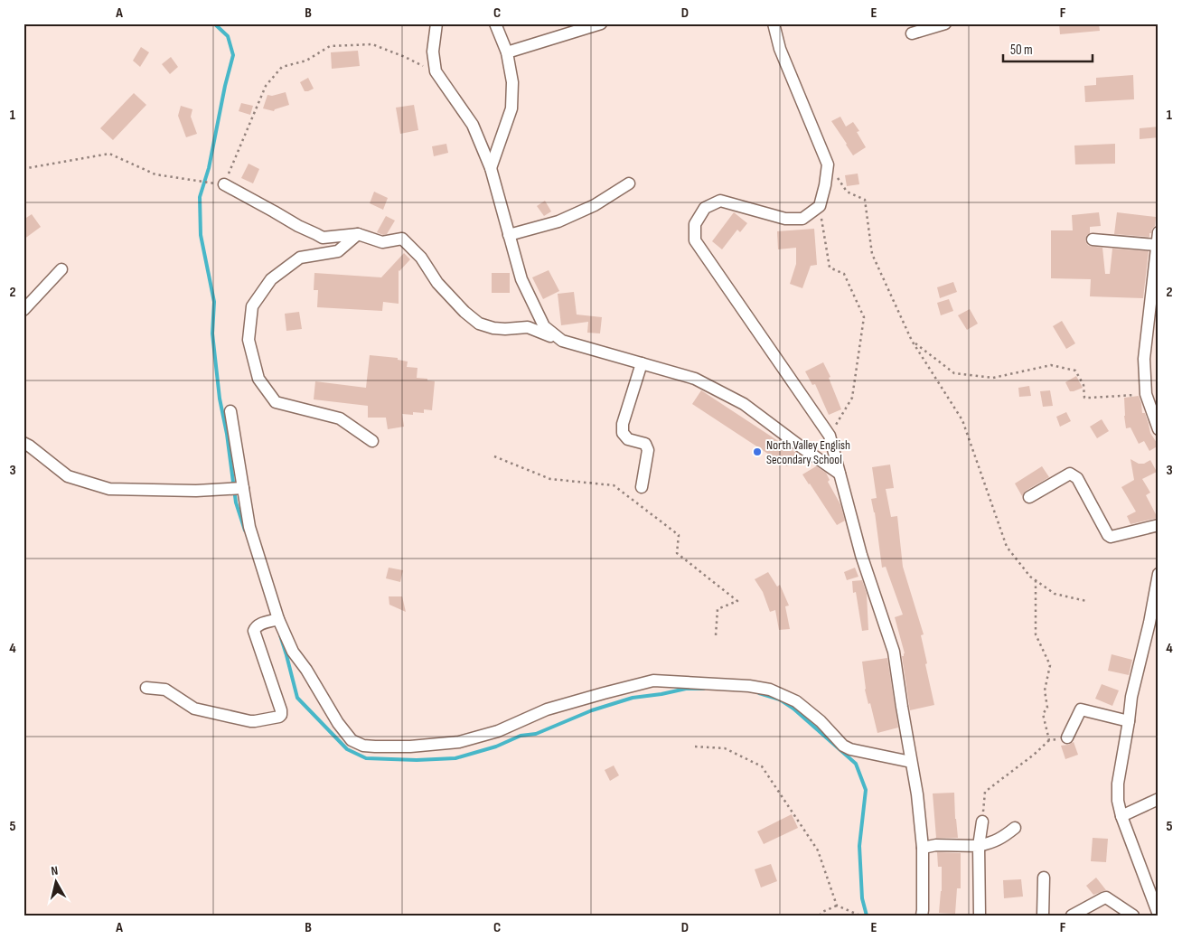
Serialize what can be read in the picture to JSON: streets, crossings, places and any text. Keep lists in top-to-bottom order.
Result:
{
  "places": ["North Valley English Secondary School"],
  "scale_bar": "50 m",
  "north": "top",
  "grid": {
    "columns": [
      "A",
      "B",
      "C",
      "D",
      "E",
      "F"
    ],
    "rows": [
      "1",
      "2",
      "3",
      "4",
      "5"
    ]
  }
}
